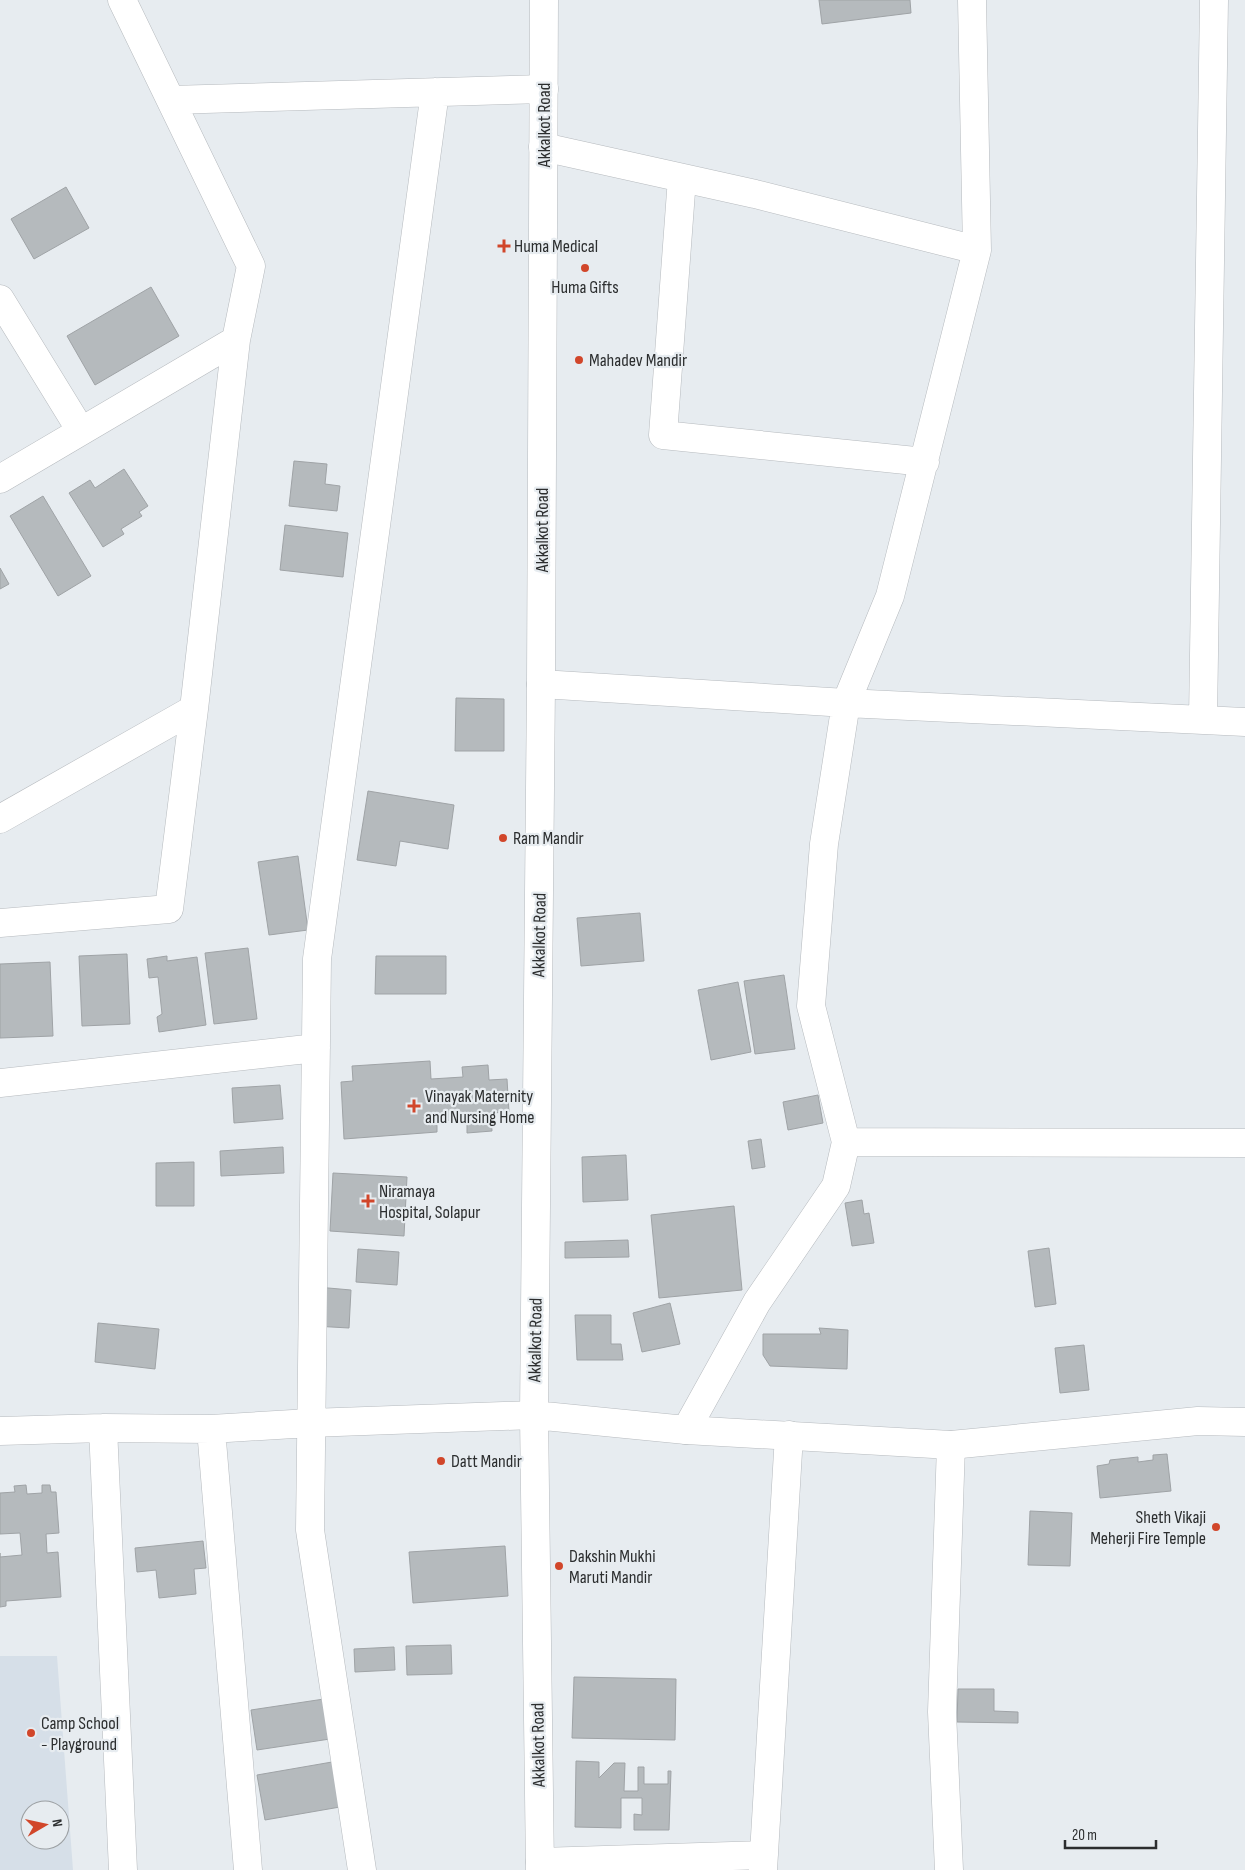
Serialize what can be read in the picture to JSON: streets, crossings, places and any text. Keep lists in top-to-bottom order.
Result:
{
  "streets": {
    "street": ["Akkalkot Road"]
  },
  "places": {
    "health": ["Huma Medical", "Vinayak Maternity and Nursing Home", "Niramaya Hospital, Solapur"],
    "other": [
      "Huma Gifts",
      "Mahadev Mandir",
      "Ram Mandir",
      "Datt Mandir",
      "Sheth Vikaji Meherji Fire Temple",
      "Dakshin Mukhi Maruti Mandir",
      "Camp School - Playground"
    ]
  },
  "scale_bar": "20 m",
  "north": "right"
}
